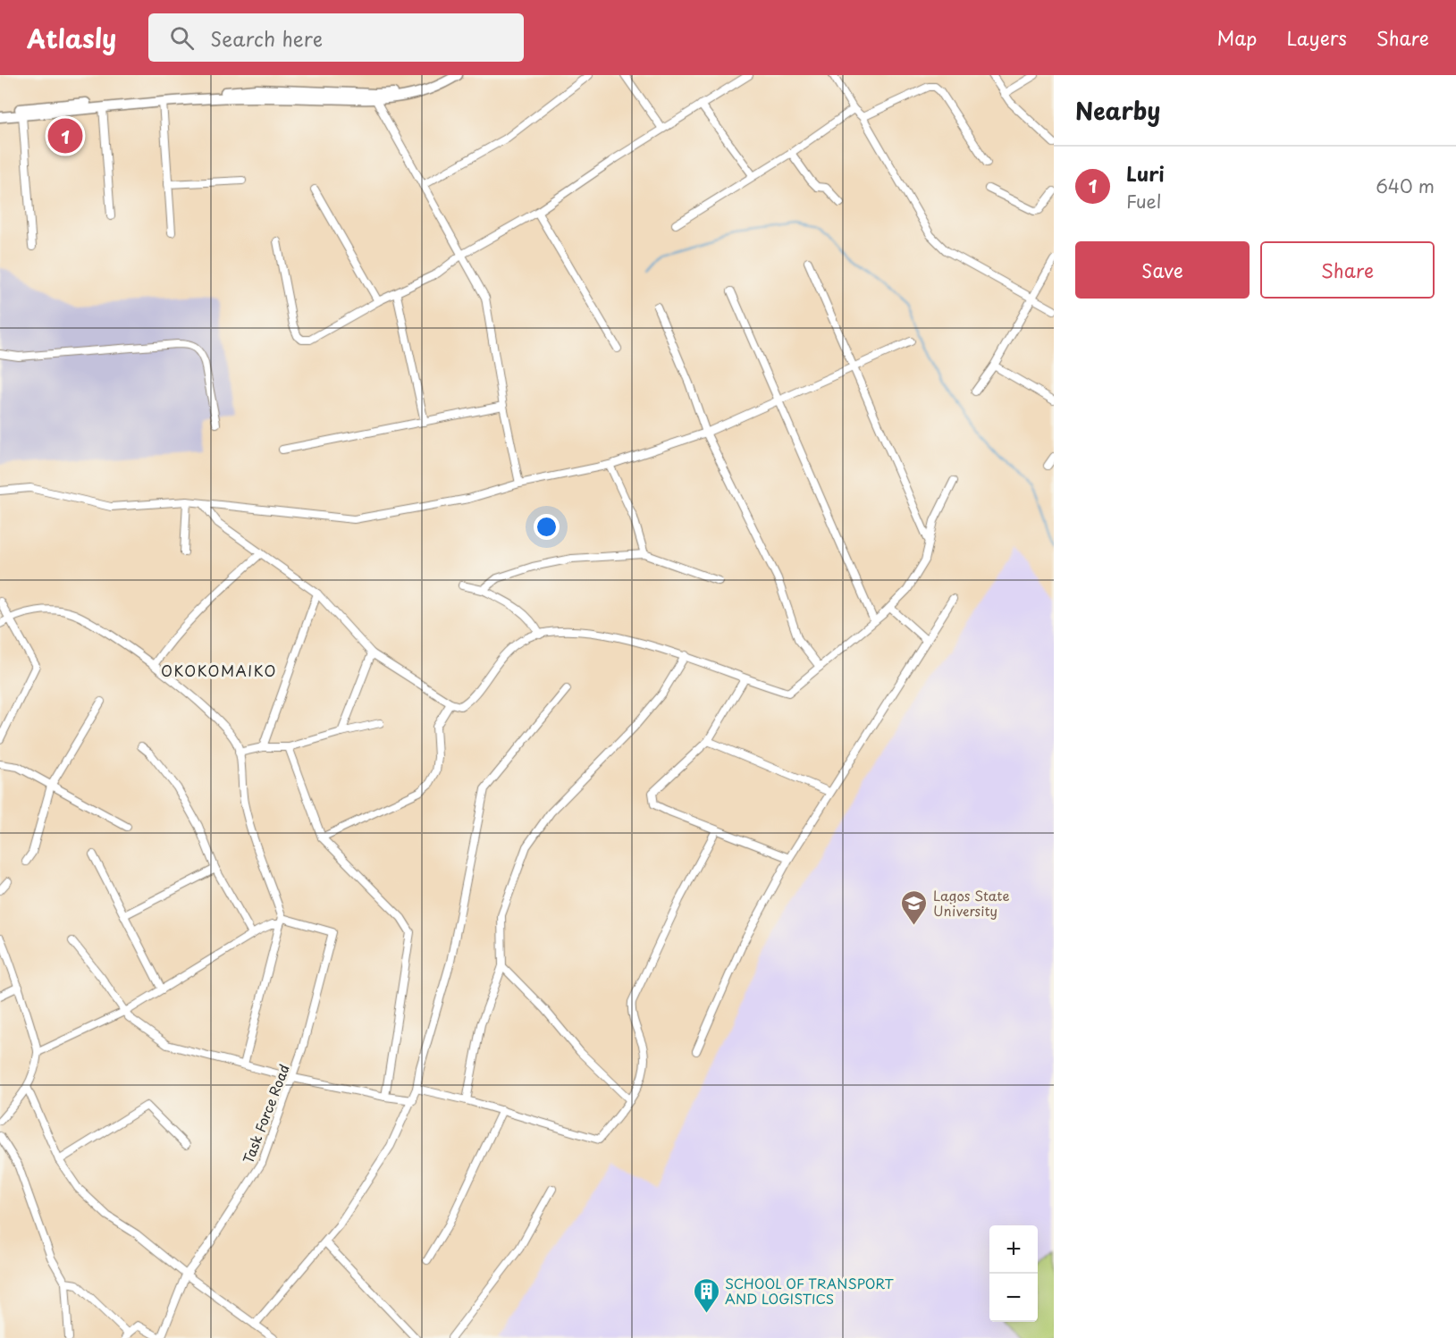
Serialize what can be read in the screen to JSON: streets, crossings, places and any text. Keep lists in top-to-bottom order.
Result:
{
  "streets": {
    "street": ["Task Force Road"]
  },
  "districts": ["OKOKOMAIKO"],
  "places": {
    "school or university": ["Lagos State University"],
    "building": ["SCHOOL OF TRANSPORT AND LOGISTICS"]
  },
  "page": {
    "header": "Atlasly",
    "search": "Search here",
    "nav": ["Map", "Layers", "Share"],
    "heading": "Nearby",
    "pins": "1",
    "list": [
      {
        "mark": "1",
        "name": "Luri",
        "note": "Fuel",
        "value": "640 m"
      }
    ],
    "buttons": ["Save", "Share"],
    "map_buttons": ["+", "−"]
  }
}
